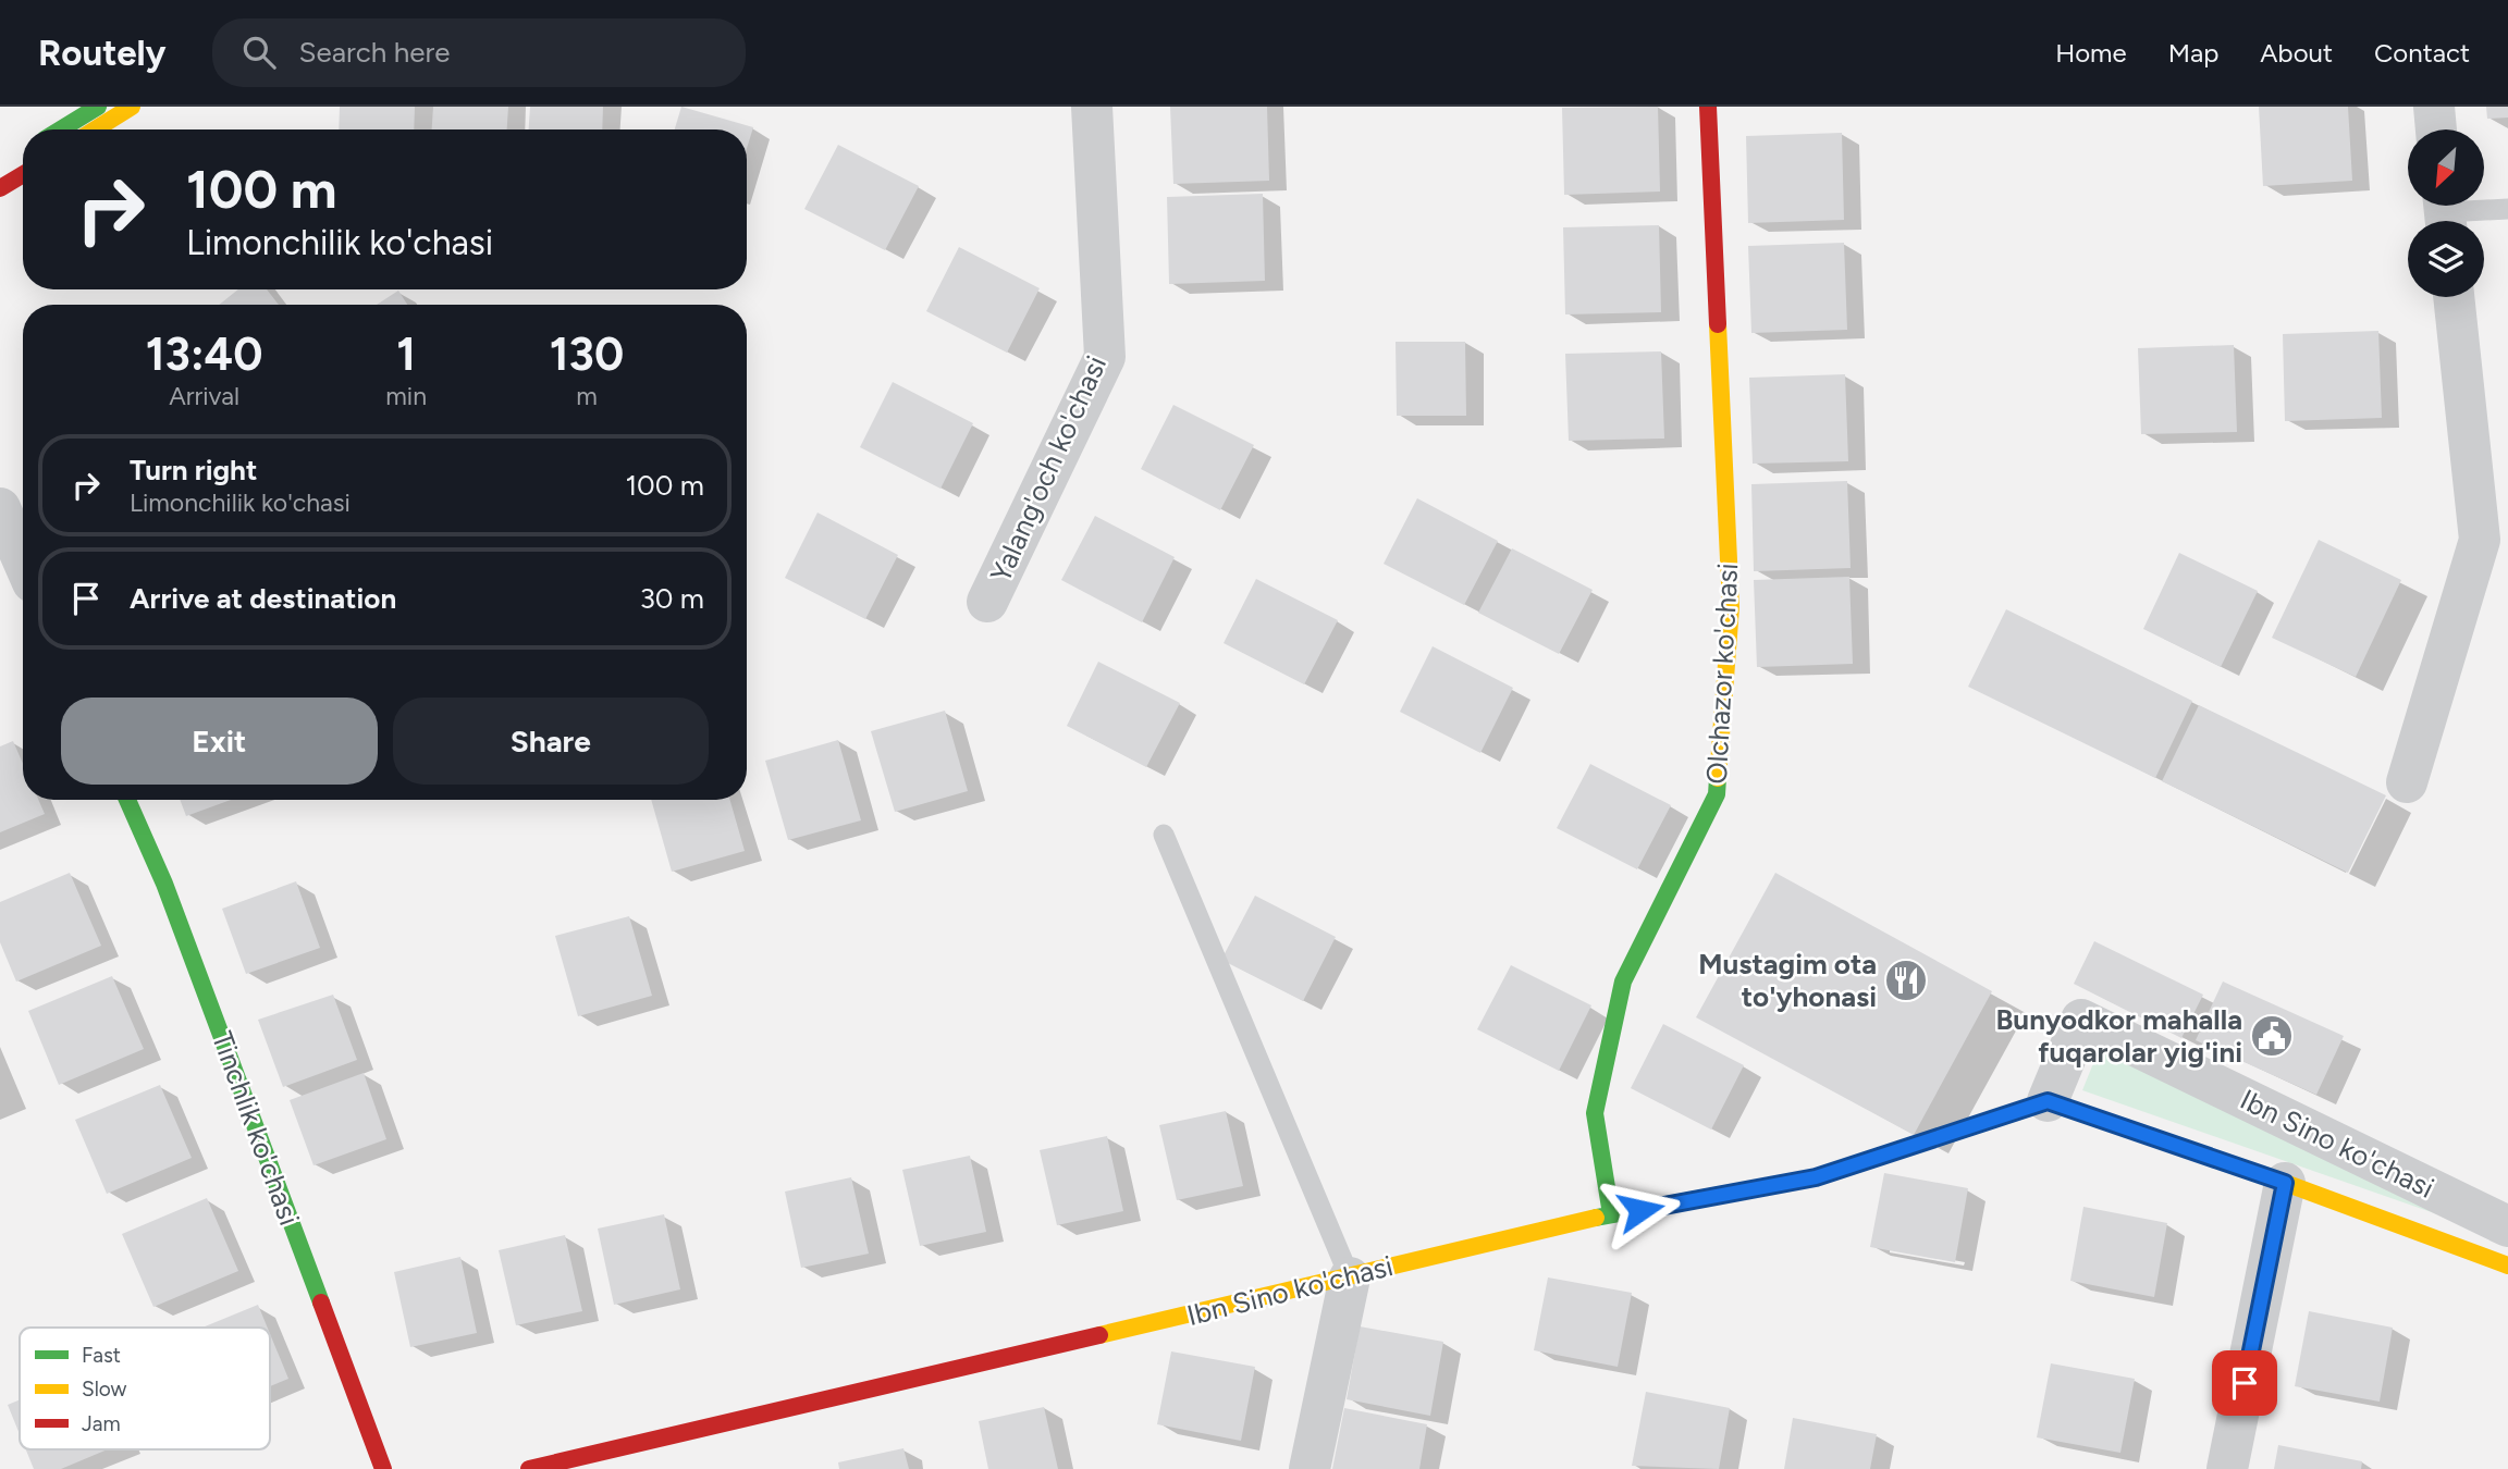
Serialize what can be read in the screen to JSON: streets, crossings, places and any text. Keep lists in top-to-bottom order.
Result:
{
  "streets": {
    "street": [
      "Yalang'och ko'chasi",
      "Olchazor ko'chasi",
      "Tinchlik ko'chasi",
      "Ibn Sino ko'chasi"
    ]
  },
  "crossings": [
    ["Olchazor ko'chasi", "Ibn Sino ko'chasi"]
  ],
  "places": {
    "restaurant": ["Mustagim ota to'yhonasi"],
    "public building": ["Bunyodkor mahalla fuqarolar yig'ini"]
  },
  "legend": ["Fast", "Slow", "Jam"],
  "north": "bottom left",
  "page": {
    "header": "Routely",
    "search": "Search here",
    "nav": [
      "Home",
      "Map",
      "About",
      "Contact"
    ],
    "turn": ["100 m", "Limonchilik ko'chasi"],
    "eta": [
      "13:40",
      "Arrival",
      "1",
      "min",
      "130",
      "m"
    ],
    "list": [
      {
        "name": "Turn right",
        "note": "Limonchilik ko'chasi",
        "value": "100 m"
      },
      {
        "name": "Arrive at destination",
        "value": "30 m"
      }
    ],
    "buttons": ["Exit", "Share"]
  }
}
